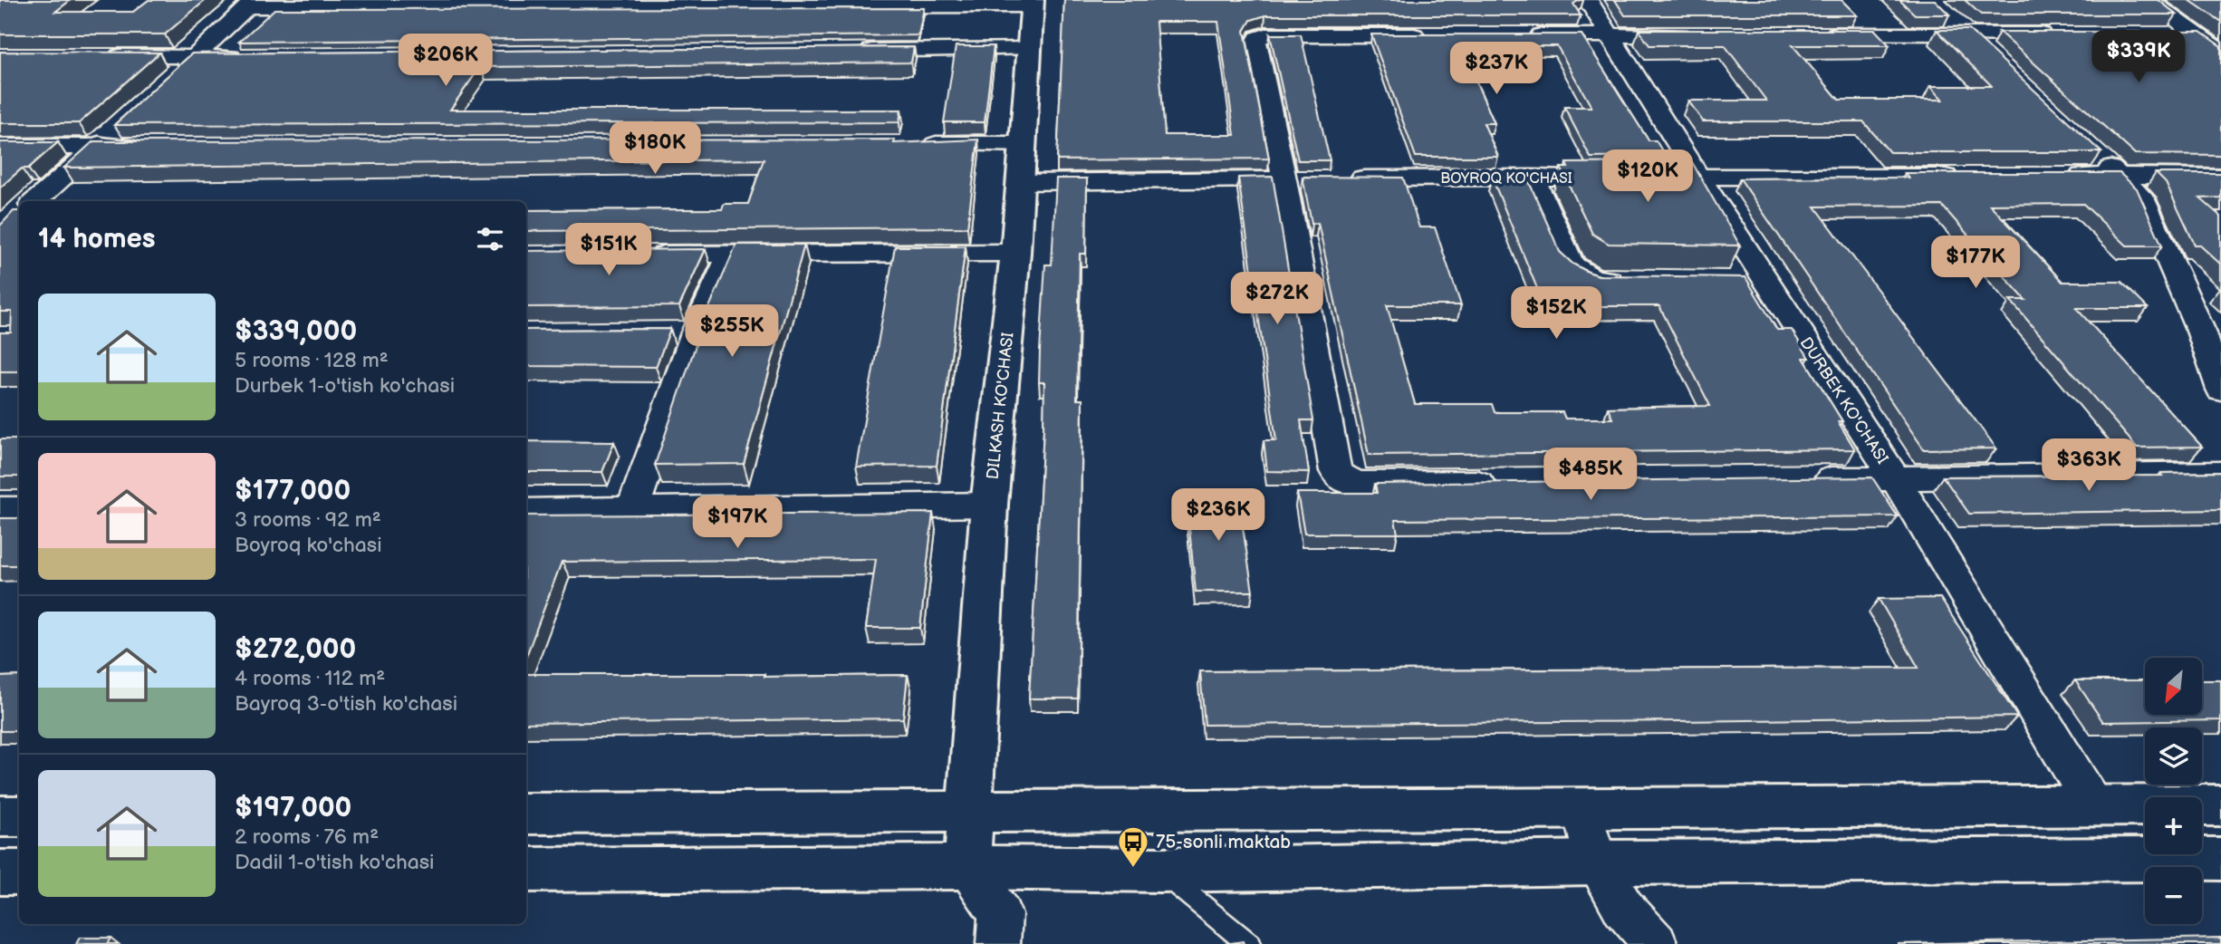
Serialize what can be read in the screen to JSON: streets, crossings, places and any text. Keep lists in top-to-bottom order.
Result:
{
  "streets": {
    "main road": ["DILKASH KO'CHASI"],
    "street": ["BOYROQ KO'CHASI", "DURBEK KO'CHASI"]
  },
  "crossings": [
    ["BOYROQ KO'CHASI", "DURBEK KO'CHASI"]
  ],
  "places": {
    "bus stop": ["75-sonli maktab"]
  },
  "north": "bottom left",
  "page": {
    "price": [
      "$339K",
      "$206K",
      "$237K",
      "$180K",
      "$120K",
      "$151K",
      "$177K",
      "$272K",
      "$152K",
      "$255K",
      "$363K",
      "$485K",
      "$236K",
      "$197K"
    ],
    "heading": "14 homes",
    "list": [
      {
        "name": "$339,000",
        "note": "5 rooms · 128 m² · Durbek 1-o'tish ko'chasi"
      },
      {
        "name": "$177,000",
        "note": "3 rooms · 92 m² · Boyroq ko'chasi"
      },
      {
        "name": "$272,000",
        "note": "4 rooms · 112 m² · Bayroq 3-o'tish ko'chasi"
      },
      {
        "name": "$197,000",
        "note": "2 rooms · 76 m² · Dadil 1-o'tish ko'chasi"
      }
    ],
    "map_buttons": ["+", "−"]
  }
}
